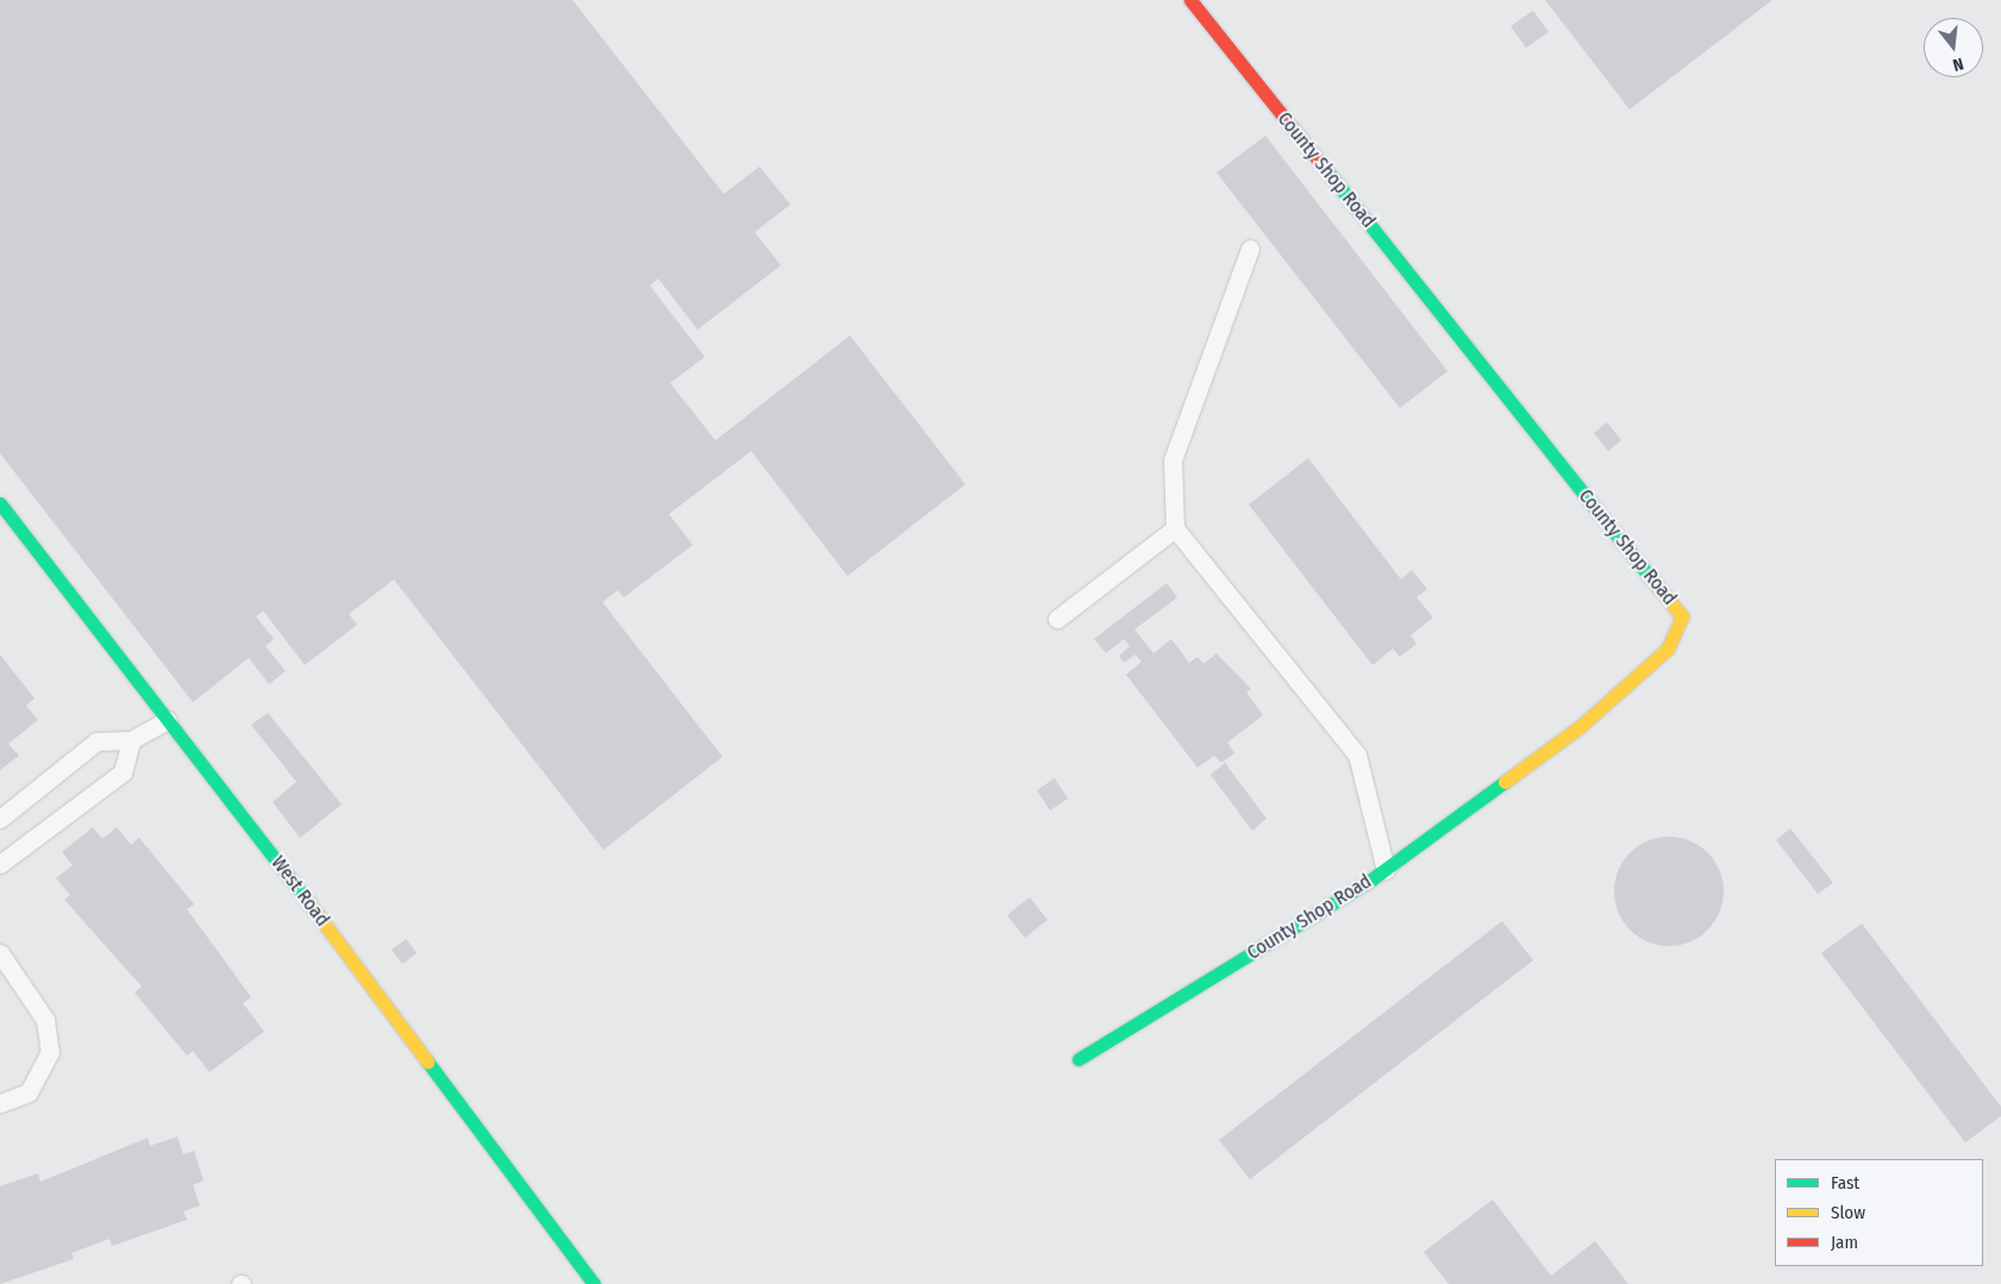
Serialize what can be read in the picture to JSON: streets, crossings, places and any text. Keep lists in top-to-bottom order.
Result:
{
  "streets": {
    "street": ["County Shop Road", "West Road"]
  },
  "legend": ["Fast", "Slow", "Jam"],
  "north": "bottom"
}
